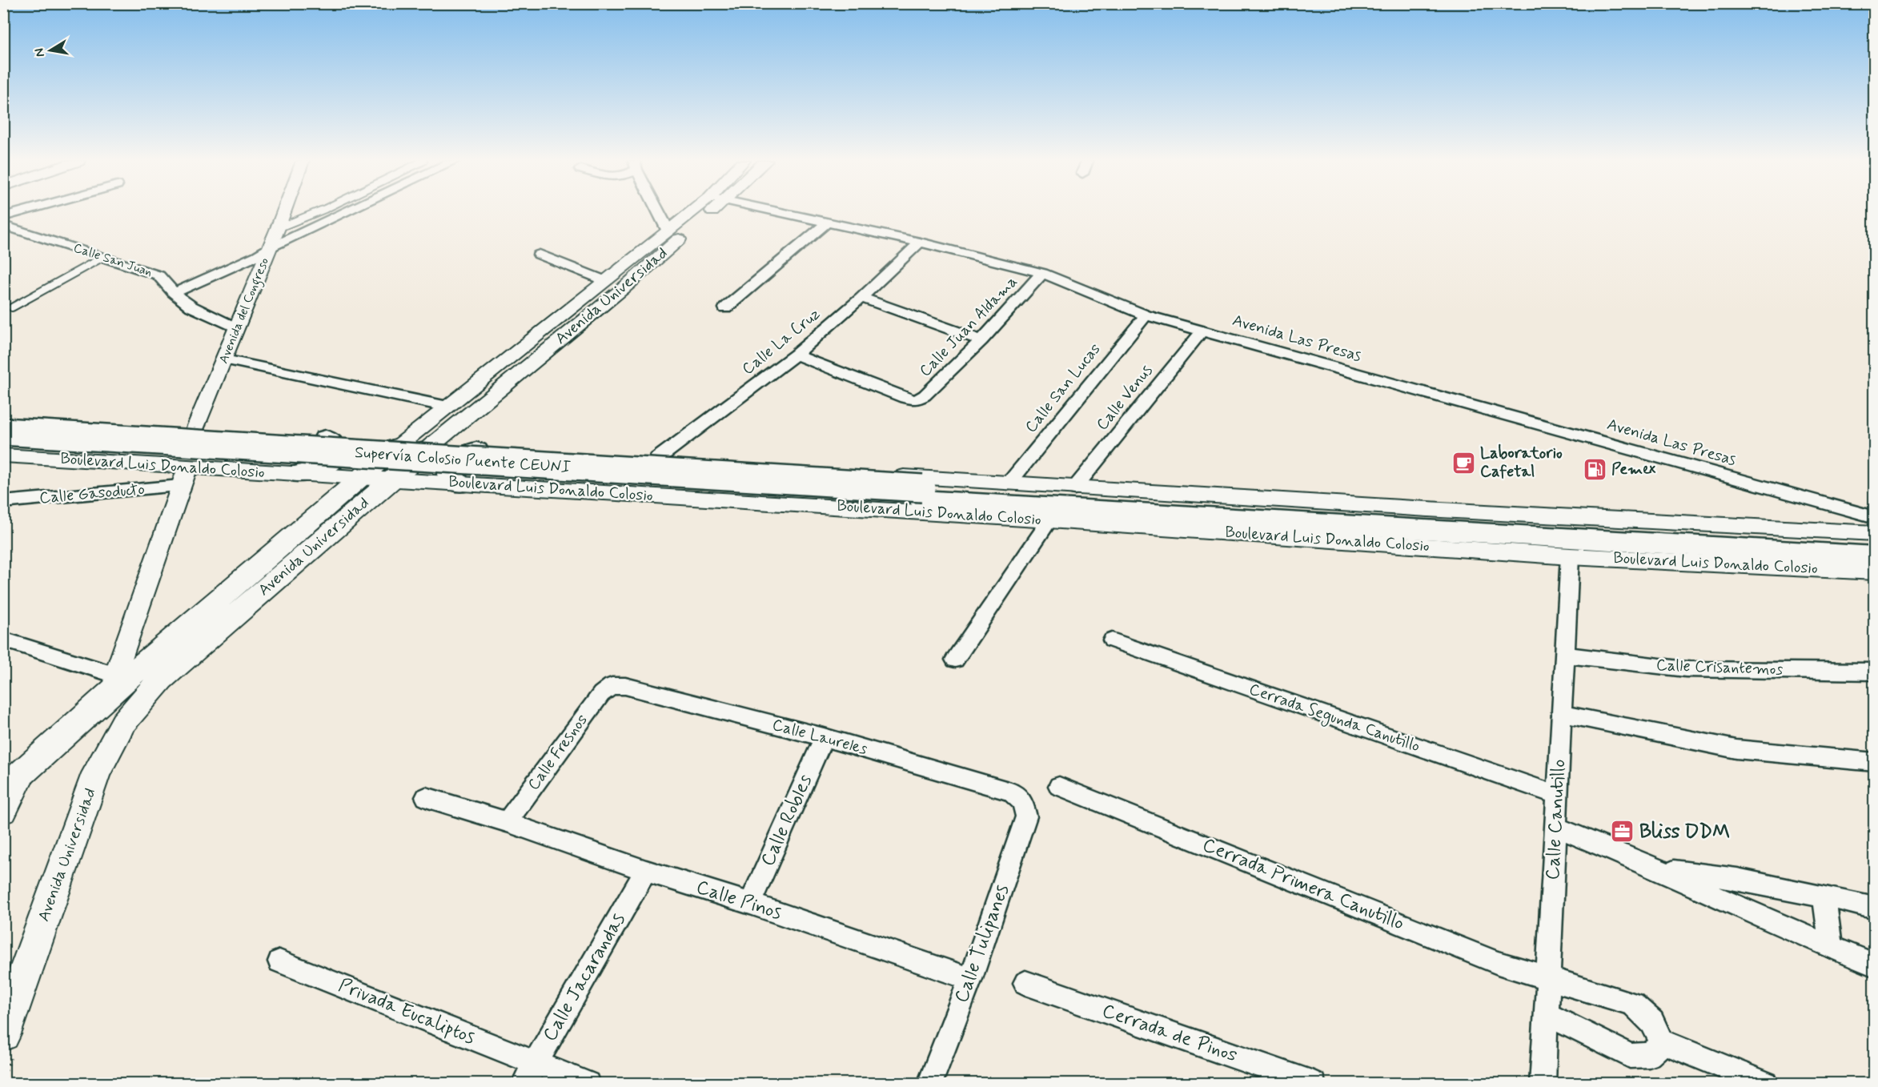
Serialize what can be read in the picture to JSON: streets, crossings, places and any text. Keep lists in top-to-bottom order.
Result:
{
  "streets": {
    "main road": ["Avenida Universidad", "Supervía Colosio Puente CEUNI"],
    "street": [
      "Calle San Juan",
      "Avenida del Congreso",
      "Calle Juan Aldama",
      "Avenida Las Presas",
      "Calle La Cruz",
      "Calle San Lucas",
      "Calle Venus",
      "Boulevard Luis Donaldo Colosio",
      "Calle Gasoducto",
      "Calle Crisantemos",
      "Cerrada Segunda Canutillo",
      "Calle Laureles",
      "Calle Fresnos",
      "Calle Canutillo",
      "Calle Robles",
      "Cerrada Primera Canutillo",
      "Calle Pinos",
      "Calle Tulipanes",
      "Calle Jacarandas",
      "Privada Eucaliptos",
      "Cerrada de Pinos"
    ]
  },
  "crossings": [
    ["Calle San Juan", "Avenida del Congreso"],
    ["Avenida Universidad", "Boulevard Luis Donaldo Colosio"],
    ["Calle Juan Aldama", "Avenida Las Presas"],
    ["Calle Juan Aldama", "Calle La Cruz"],
    ["Avenida Las Presas", "Calle La Cruz"],
    ["Avenida Las Presas", "Calle San Lucas"],
    ["Avenida Las Presas", "Calle Venus"],
    ["Boulevard Luis Donaldo Colosio", "Calle Canutillo"],
    ["Calle Crisantemos", "Calle Canutillo"],
    ["Cerrada Segunda Canutillo", "Calle Canutillo"],
    ["Calle Laureles", "Calle Fresnos"],
    ["Calle Laureles", "Calle Robles"],
    ["Calle Laureles", "Calle Tulipanes"],
    ["Calle Fresnos", "Calle Pinos"],
    ["Calle Canutillo", "Cerrada Primera Canutillo"],
    ["Calle Robles", "Calle Pinos"],
    ["Calle Pinos", "Calle Tulipanes"],
    ["Calle Pinos", "Calle Jacarandas"],
    ["Calle Jacarandas", "Privada Eucaliptos"]
  ],
  "places": {
    "cafe": ["Laboratorio Cafetal"],
    "fuel station": ["Pemex"],
    "office": ["Bliss DDM"]
  },
  "north": "left"
}
